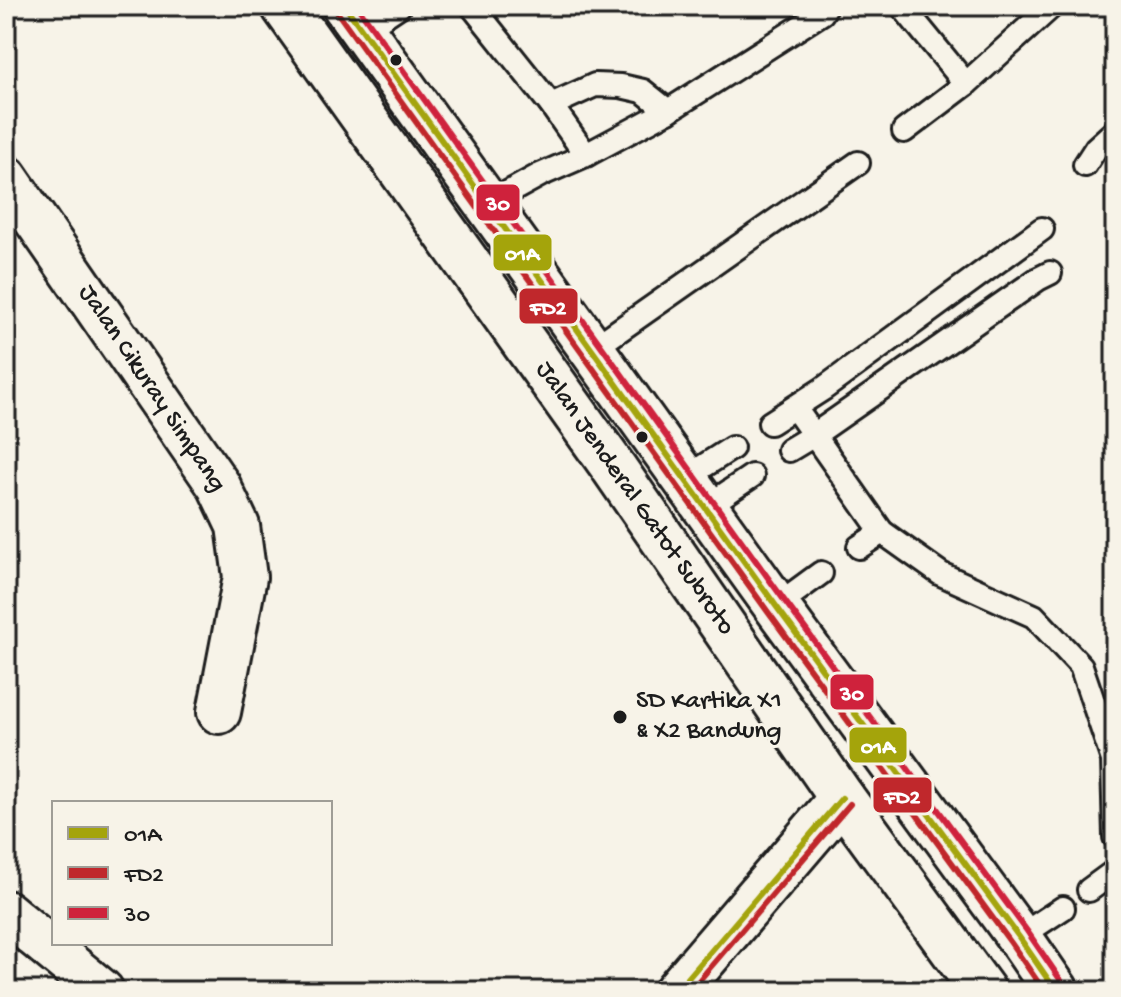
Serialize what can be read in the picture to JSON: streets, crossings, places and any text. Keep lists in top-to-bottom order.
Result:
{
  "streets": {
    "main road": ["Jalan Jenderal Gatot Subroto"],
    "street": ["Jalan Cikuray Simpang"]
  },
  "places": ["SD Kartika X1 & X2 Bandung"],
  "lines": ["transit line 01A", "transit line 30", "transit line FD2"],
  "legend": ["01A", "FD2", "30"]
}
